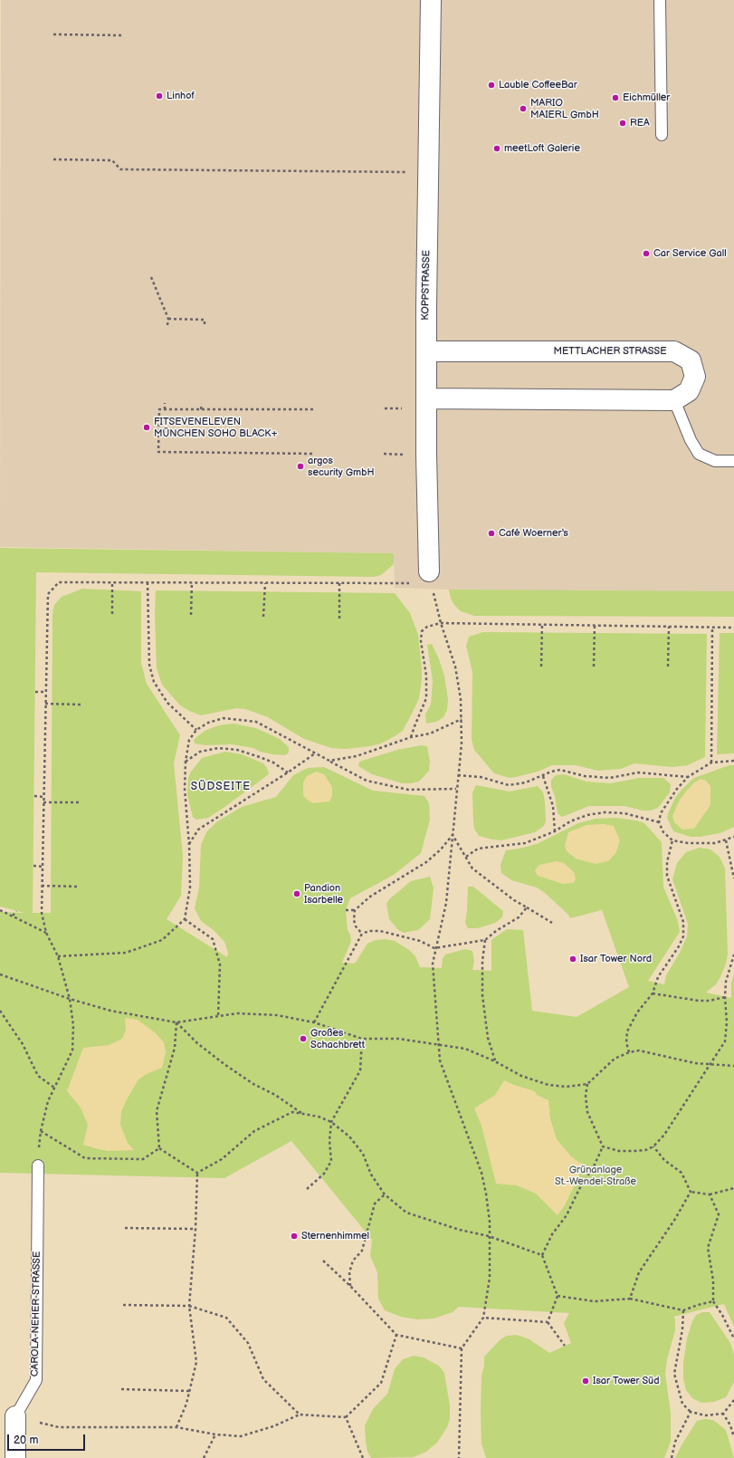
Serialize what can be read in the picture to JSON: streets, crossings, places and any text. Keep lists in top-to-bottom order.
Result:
{
  "streets": {
    "street": ["KOPPSTRASSE", "METTLACHER STRASSE", "CAROLA-NEHER-STRASSE"]
  },
  "crossings": [
    ["KOPPSTRASSE", "METTLACHER STRASSE"]
  ],
  "districts": ["SÜDSEITE"],
  "parks": ["Grünanlage St.-Wendel-Straße"],
  "places": [
    "Lauble CoffeeBar",
    "Linhof",
    "Eichmüller",
    "MARIO MAIERL GmbH",
    "REA",
    "meetLoft Galerie",
    "Car Service Gall",
    "FITSEVENELEVEN MÜNCHEN SOHO BLACK+",
    "argos security GmbH",
    "Café Woerner's",
    "Pandion Isarbelle",
    "Isar Tower Nord",
    "Großes Schachbrett",
    "Sternenhimmel",
    "Isar Tower Süd"
  ],
  "scale_bar": "20 m"
}
